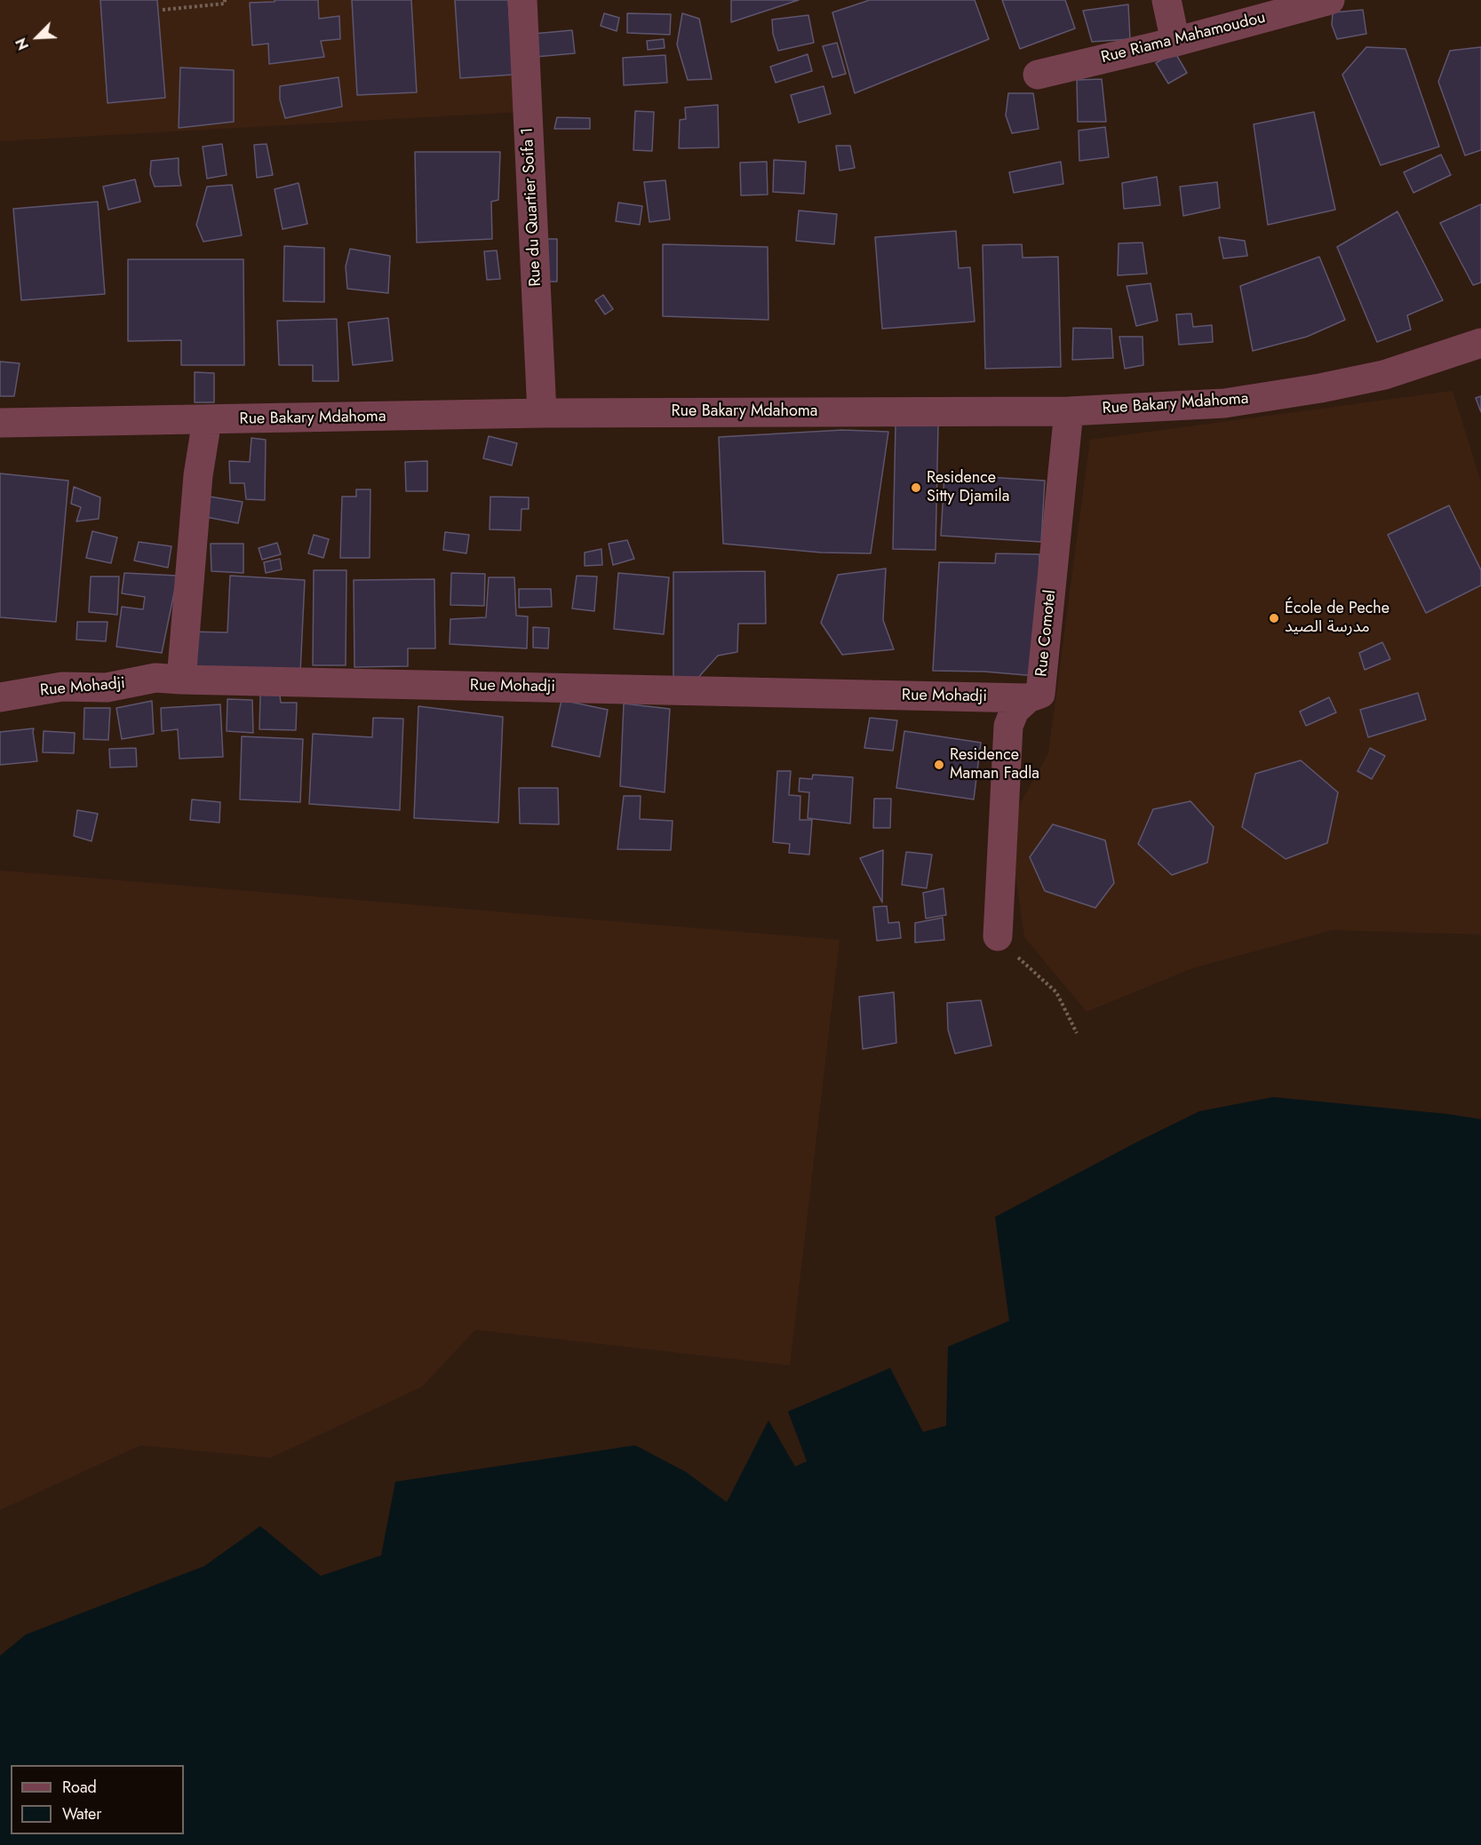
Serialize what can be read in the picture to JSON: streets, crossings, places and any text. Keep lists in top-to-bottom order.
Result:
{
  "streets": {
    "street": [
      "Rue Riama Mahamoudou",
      "Rue du Quartier Soifa 1",
      "Rue Bakary Mdahoma",
      "Rue Comotel",
      "Rue Mohadji"
    ]
  },
  "crossings": [
    ["Rue du Quartier Soifa 1", "Rue Bakary Mdahoma"],
    ["Rue Bakary Mdahoma", "Rue Comotel"],
    ["Rue Comotel", "Rue Mohadji"]
  ],
  "places": ["Residence Sitty Djamila", "École de Peche مدرسة الصيد", "Residence Maman Fadla"],
  "legend": ["Road", "Water"],
  "north": "bottom left"
}
